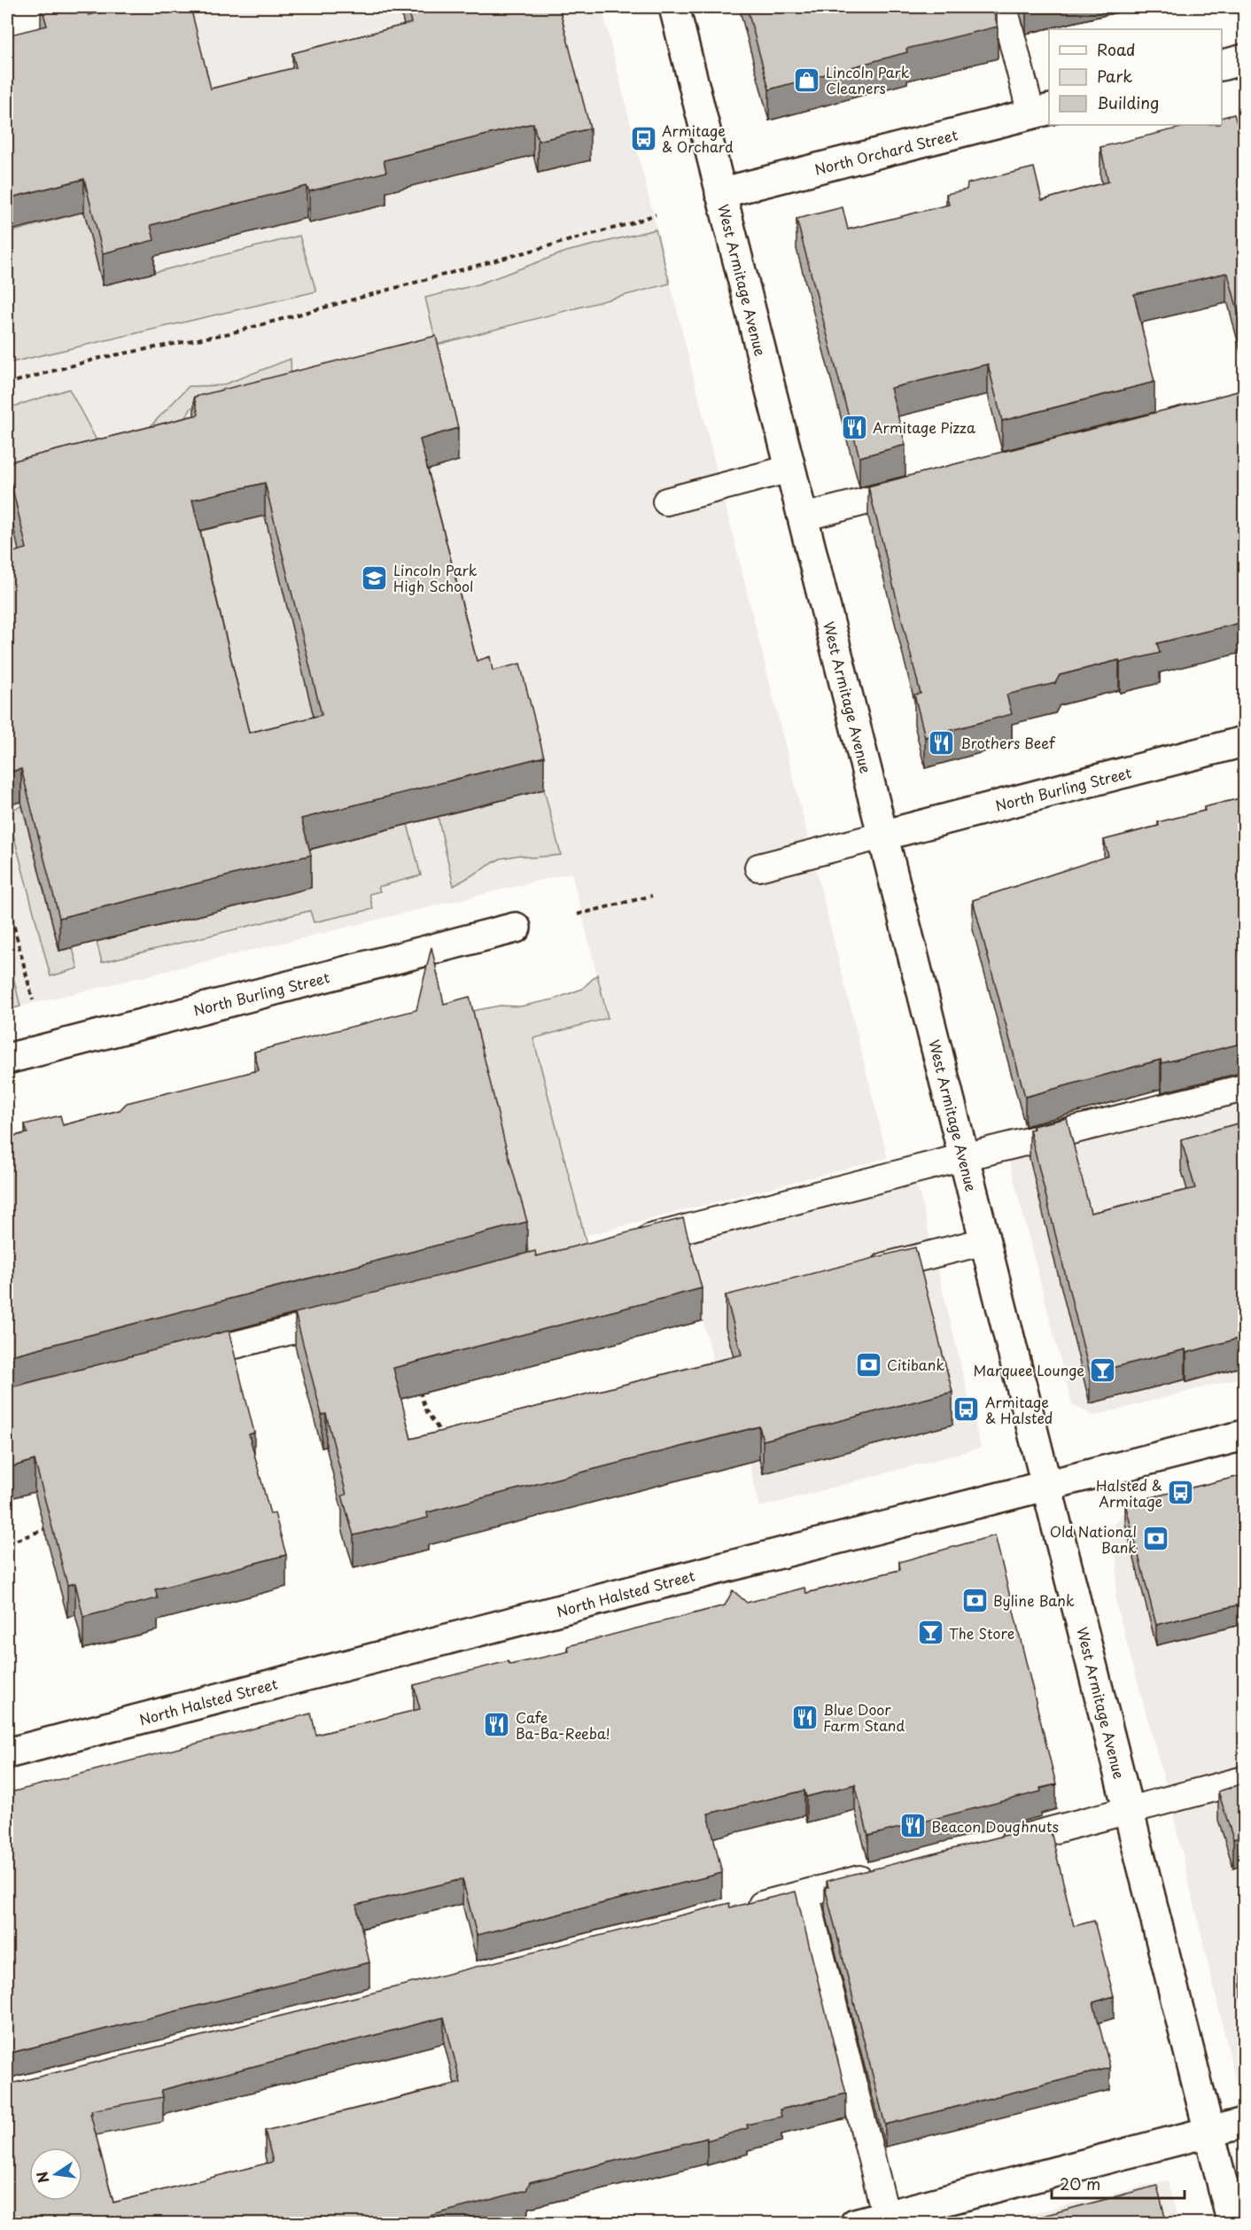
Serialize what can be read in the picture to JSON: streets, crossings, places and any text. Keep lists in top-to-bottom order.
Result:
{
  "streets": {
    "street": [
      "North Orchard Street",
      "West Armitage Avenue",
      "North Burling Street",
      "North Halsted Street"
    ]
  },
  "crossings": [
    ["North Orchard Street", "West Armitage Avenue"],
    ["West Armitage Avenue", "North Burling Street"],
    ["West Armitage Avenue", "North Halsted Street"]
  ],
  "places": {
    "shop": ["Lincoln Park Cleaners"],
    "bus stop": ["Armitage & Orchard", "Armitage & Halsted", "Halsted & Armitage"],
    "restaurant": [
      "Armitage Pizza",
      "Brothers Beef",
      "Blue Door Farm Stand",
      "Cafe Ba-Ba-Reeba!",
      "Beacon Doughnuts"
    ],
    "school or university": ["Lincoln Park High School"],
    "bank": ["Citibank", "Old National Bank", "Byline Bank"],
    "bar": ["Marquee Lounge", "The Store"]
  },
  "legend": ["Road", "Park", "Building"],
  "scale_bar": "20 m",
  "north": "left"
}
